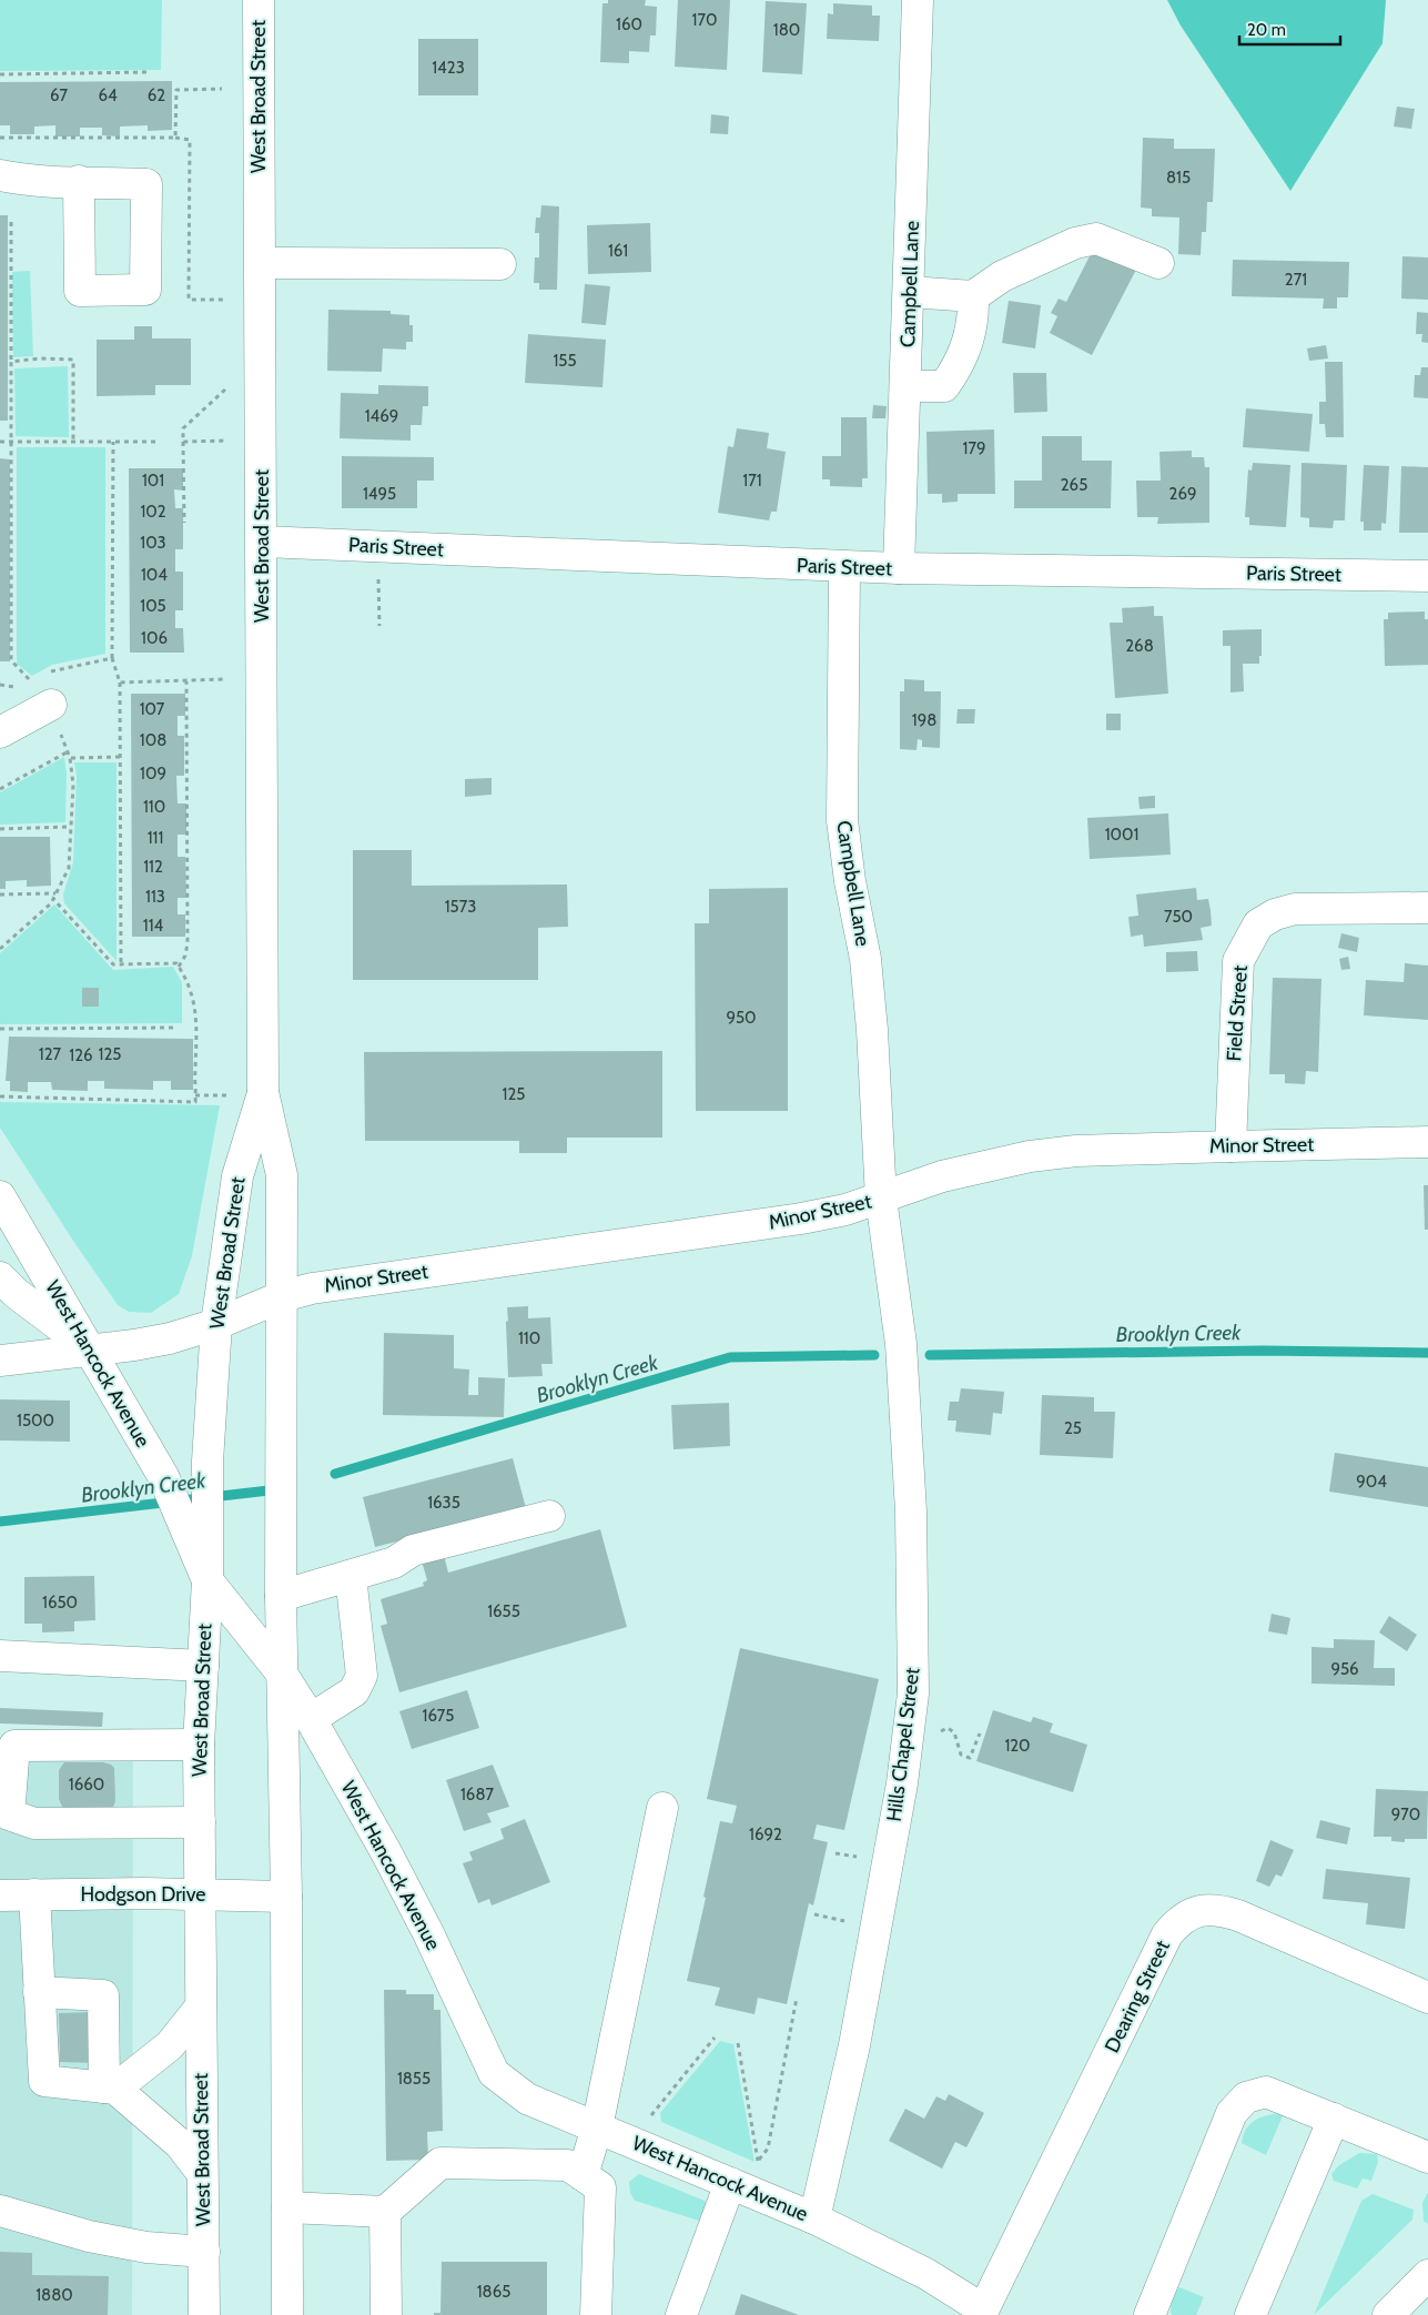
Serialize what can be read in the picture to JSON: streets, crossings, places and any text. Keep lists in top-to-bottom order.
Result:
{
  "streets": {
    "street": [
      "West Broad Street",
      "Campbell Lane",
      "Paris Street",
      "Field Street",
      "Minor Street",
      "West Hancock Avenue",
      "Hills Chapel Street",
      "Hodgson Drive",
      "Dearing Street"
    ]
  },
  "crossings": [
    ["West Broad Street", "Paris Street"],
    ["West Broad Street", "Minor Street"],
    ["West Broad Street", "West Hancock Avenue"],
    ["West Broad Street", "Hodgson Drive"],
    ["Campbell Lane", "Paris Street"],
    ["Campbell Lane", "Minor Street"],
    ["Campbell Lane", "Hills Chapel Street"],
    ["Field Street", "Minor Street"],
    ["Minor Street", "West Hancock Avenue"],
    ["Minor Street", "Hills Chapel Street"],
    ["West Hancock Avenue", "Hills Chapel Street"],
    ["West Hancock Avenue", "Dearing Street"]
  ],
  "water": ["Brooklyn Creek"],
  "house_numbers": [
    "170",
    "160",
    "180",
    "1423",
    "67",
    "64",
    "62",
    "815",
    "161",
    "271",
    "155",
    "1469",
    "179",
    "101",
    "171",
    "265",
    "1495",
    "269",
    "102",
    "103",
    "104",
    "105",
    "106",
    "268",
    "107",
    "198",
    "108",
    "109",
    "110",
    "1001",
    "111",
    "112",
    "113",
    "1573",
    "750",
    "114",
    "950",
    "127",
    "125",
    "126",
    "125",
    "110",
    "1500",
    "25",
    "904",
    "1635",
    "1650",
    "1655",
    "956",
    "1675",
    "120",
    "1660",
    "1687",
    "970",
    "1692",
    "1855",
    "1865",
    "1880"
  ],
  "scale_bar": "20 m"
}
